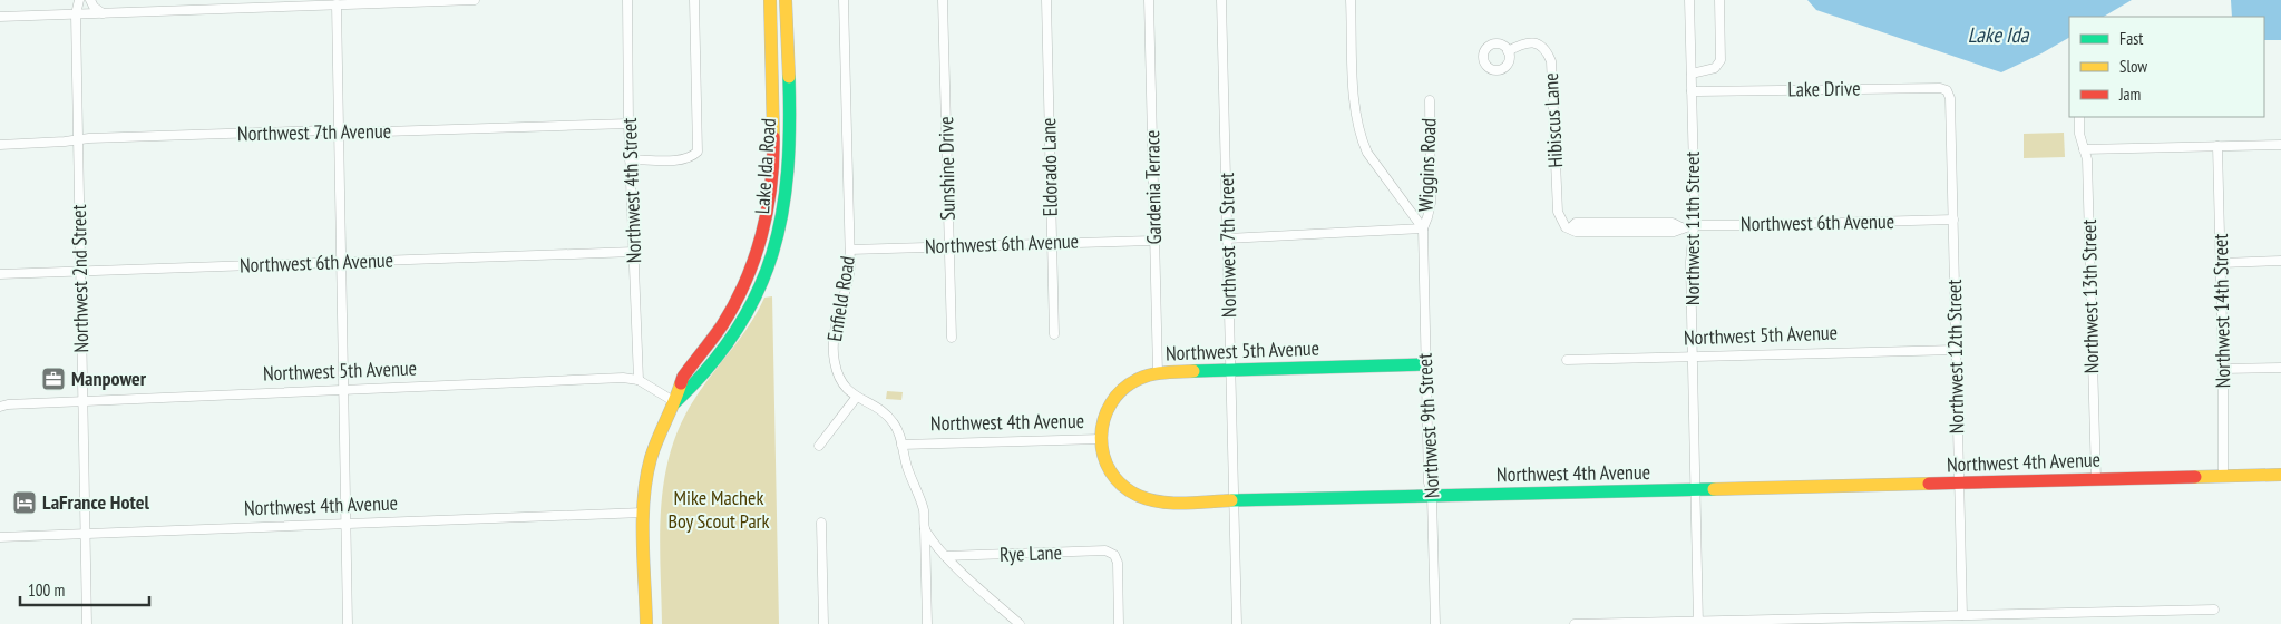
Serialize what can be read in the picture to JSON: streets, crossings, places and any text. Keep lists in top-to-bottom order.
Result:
{
  "streets": {
    "street": [
      "Lake Drive",
      "Hibiscus Lane",
      "Northwest 7th Avenue",
      "Wiggins Road",
      "Lake Ida Road",
      "Eldorado Lane",
      "Sunshine Drive",
      "Gardenia Terrace",
      "Northwest 4th Street",
      "Northwest 6th Avenue",
      "Northwest 11th Street",
      "Northwest 7th Street",
      "Northwest 2nd Street",
      "Northwest 13th Street",
      "Enfield Road",
      "Northwest 14th Street",
      "Northwest 5th Avenue",
      "Northwest 12th Street",
      "Northwest 4th Avenue",
      "Northwest 9th Street",
      "Rye Lane"
    ]
  },
  "crossings": [
    ["Lake Drive", "Northwest 11th Street"],
    ["Lake Drive", "Northwest 12th Street"],
    ["Hibiscus Lane", "Northwest 6th Avenue"],
    ["Northwest 7th Avenue", "Northwest 4th Street"],
    ["Northwest 7th Avenue", "Northwest 2nd Street"],
    ["Wiggins Road", "Northwest 9th Street"],
    ["Lake Ida Road", "Northwest 5th Avenue"],
    ["Lake Ida Road", "Northwest 4th Avenue"],
    ["Eldorado Lane", "Northwest 6th Avenue"],
    ["Sunshine Drive", "Northwest 6th Avenue"],
    ["Gardenia Terrace", "Northwest 6th Avenue"],
    ["Gardenia Terrace", "Northwest 7th Street"],
    ["Gardenia Terrace", "Northwest 5th Avenue"],
    ["Gardenia Terrace", "Northwest 4th Avenue"],
    ["Northwest 4th Street", "Northwest 6th Avenue"],
    ["Northwest 4th Street", "Northwest 5th Avenue"],
    ["Northwest 6th Avenue", "Northwest 11th Street"],
    ["Northwest 6th Avenue", "Northwest 2nd Street"],
    ["Northwest 6th Avenue", "Enfield Road"],
    ["Northwest 6th Avenue", "Northwest 12th Street"],
    ["Northwest 11th Street", "Northwest 5th Avenue"],
    ["Northwest 11th Street", "Northwest 4th Avenue"],
    ["Northwest 7th Street", "Northwest 5th Avenue"],
    ["Northwest 7th Street", "Northwest 4th Avenue"],
    ["Northwest 2nd Street", "Northwest 5th Avenue"],
    ["Northwest 2nd Street", "Northwest 4th Avenue"],
    ["Northwest 13th Street", "Northwest 4th Avenue"],
    ["Enfield Road", "Northwest 4th Avenue"],
    ["Enfield Road", "Rye Lane"],
    ["Northwest 14th Street", "Northwest 4th Avenue"],
    ["Northwest 5th Avenue", "Northwest 12th Street"],
    ["Northwest 5th Avenue", "Northwest 4th Avenue"],
    ["Northwest 5th Avenue", "Northwest 9th Street"],
    ["Northwest 12th Street", "Northwest 4th Avenue"],
    ["Northwest 4th Avenue", "Northwest 9th Street"]
  ],
  "water": ["Lake Ida"],
  "parks": ["Mike Machek Boy Scout Park"],
  "places": {
    "office": ["Manpower"],
    "hotel": ["LaFrance Hotel"]
  },
  "legend": ["Fast", "Slow", "Jam"],
  "scale_bar": "100 m"
}
